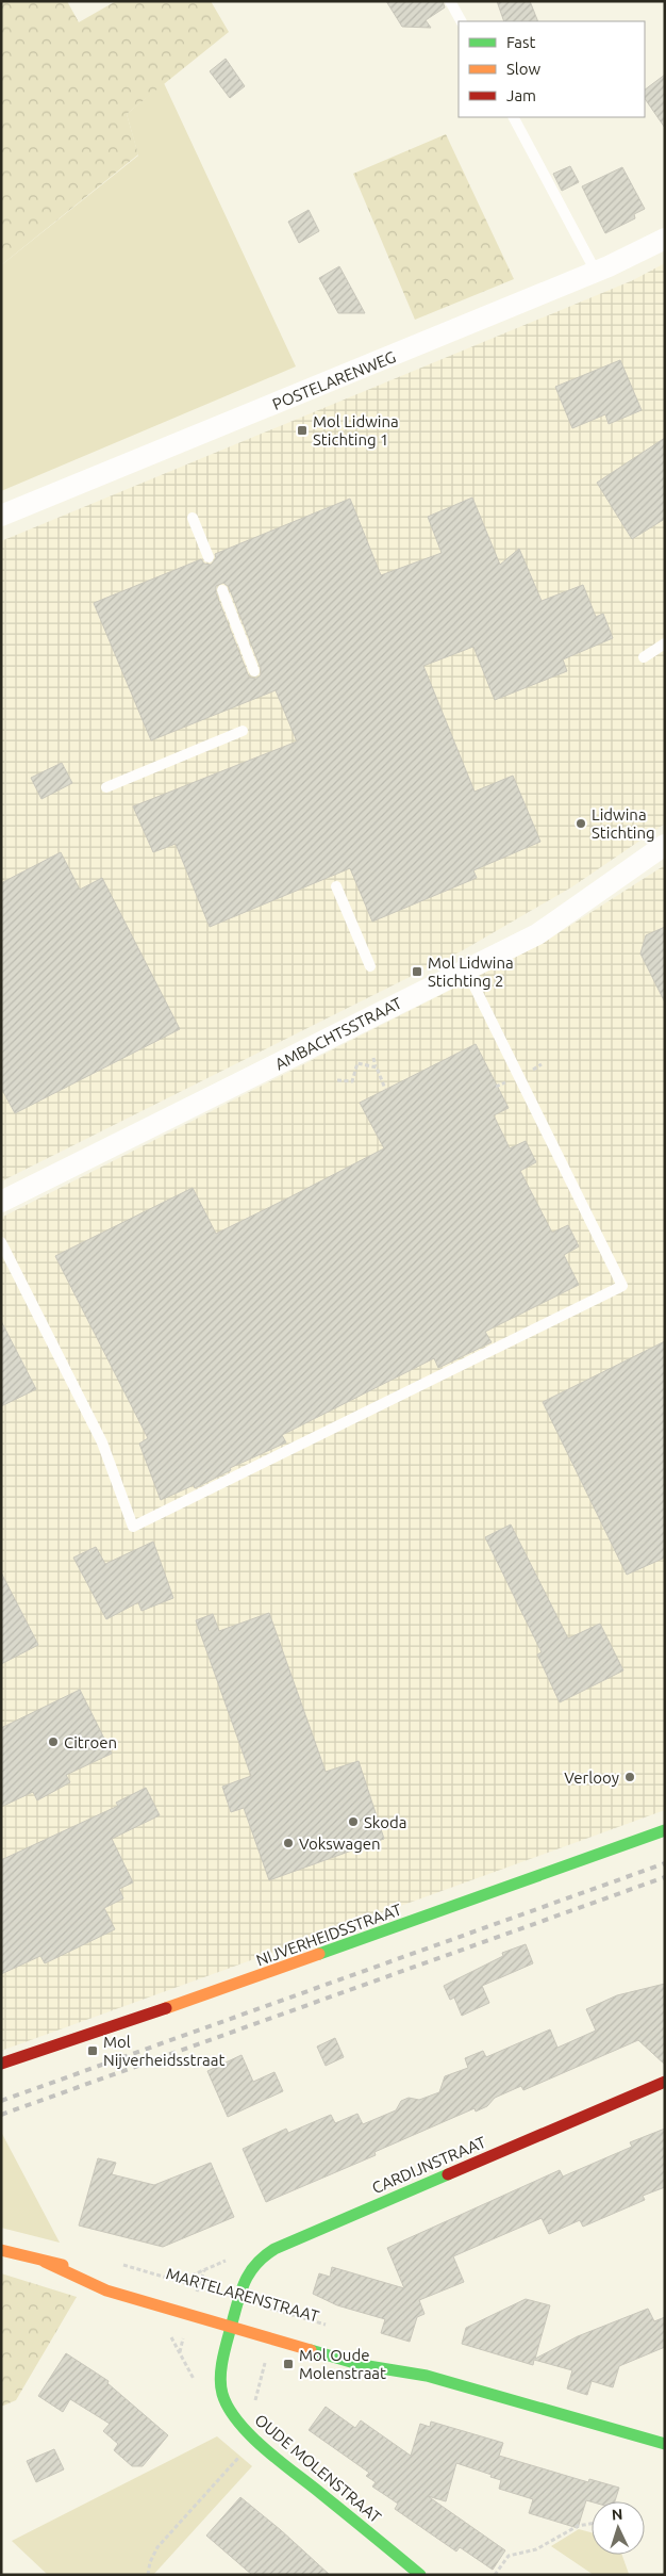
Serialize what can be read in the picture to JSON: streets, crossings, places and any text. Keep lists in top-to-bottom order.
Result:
{
  "streets": {
    "main road": [
      "NIJVERHEIDSSTRAAT",
      "CARDIJNSTRAAT",
      "MARTELARENSTRAAT",
      "OUDE MOLENSTRAAT"
    ],
    "street": ["POSTELARENWEG", "AMBACHTSSTRAAT"]
  },
  "crossings": [
    ["CARDIJNSTRAAT", "MARTELARENSTRAAT"],
    ["CARDIJNSTRAAT", "OUDE MOLENSTRAAT"],
    ["MARTELARENSTRAAT", "OUDE MOLENSTRAAT"]
  ],
  "places": {
    "transit": [
      "Mol Lidwina Stichting 1",
      "Mol Lidwina Stichting 2",
      "Mol Nijverheidsstraat",
      "Mol Oude Molenstraat"
    ],
    "other": [
      "Lidwina Stichting",
      "Citroen",
      "Verlooy",
      "Skoda",
      "Vokswagen"
    ]
  },
  "legend": ["Fast", "Slow", "Jam"],
  "north": "top"
}
